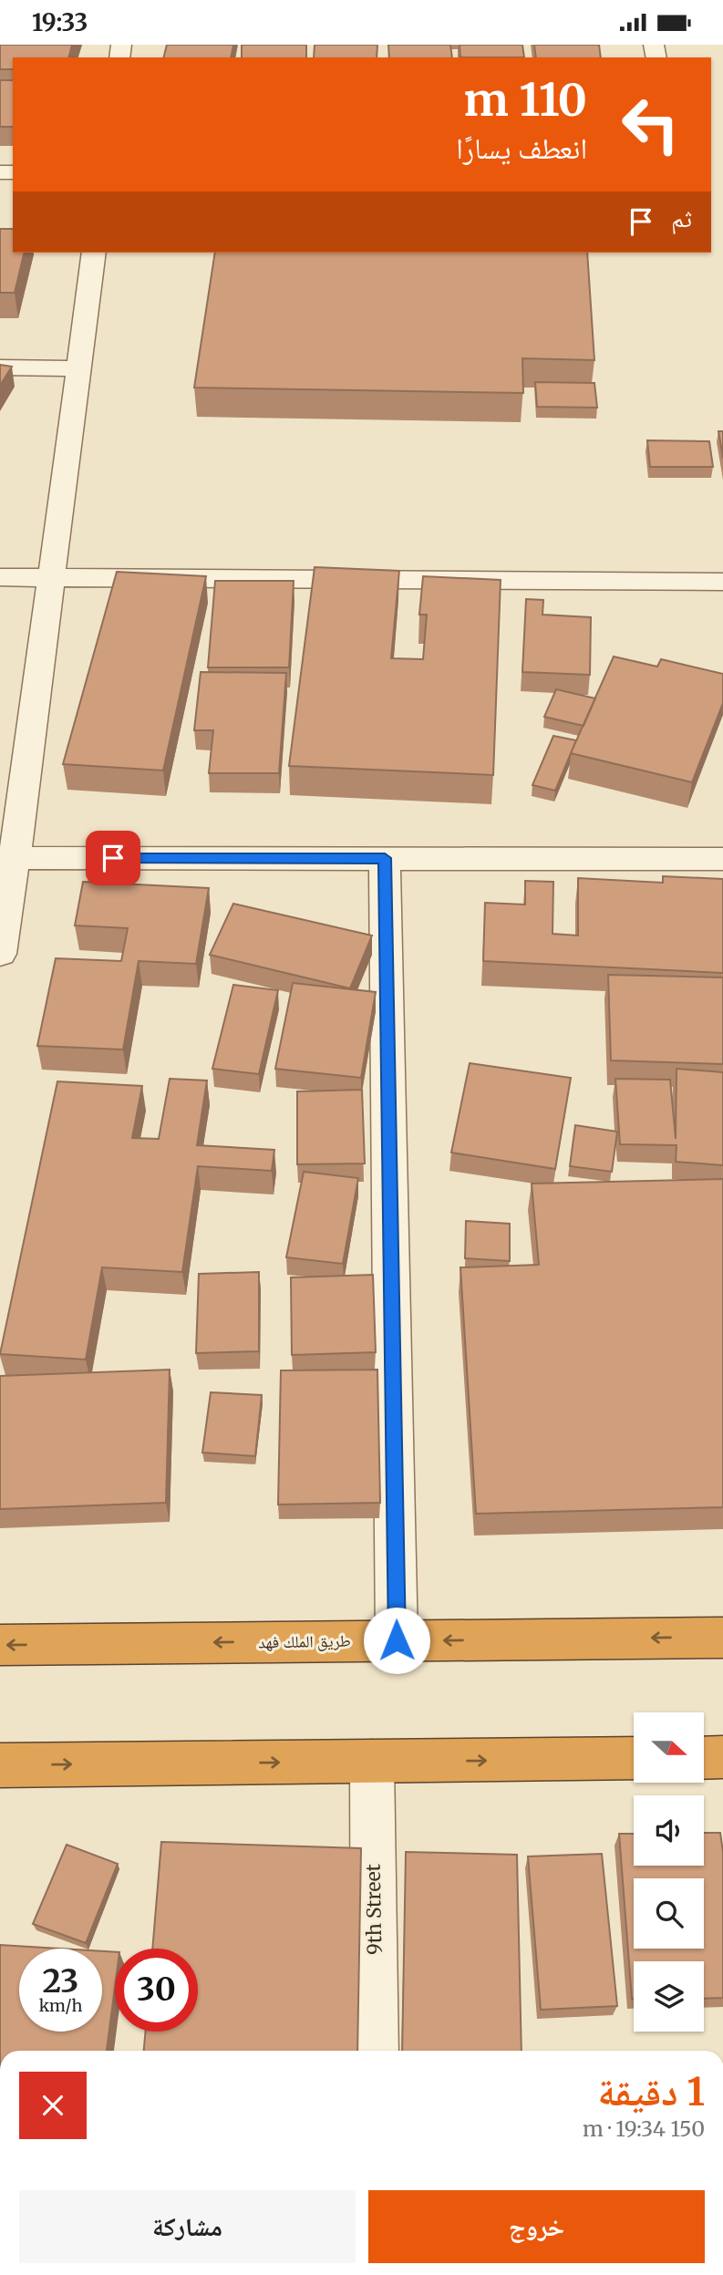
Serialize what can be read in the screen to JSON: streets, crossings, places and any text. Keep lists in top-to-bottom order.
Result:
{
  "streets": {
    "highway": ["طريق الملك فهد"],
    "street": ["9th Street"]
  },
  "north": "right",
  "page": {
    "status": "19:33",
    "turn": ["110 m", "انعطف يسارًا"],
    "then": "ثم",
    "speed": "23 km/h",
    "limit": "30",
    "heading": ["1 دقيقة", "150 m · 19:34"],
    "buttons": ["خروج", "مشاركة"]
  }
}
